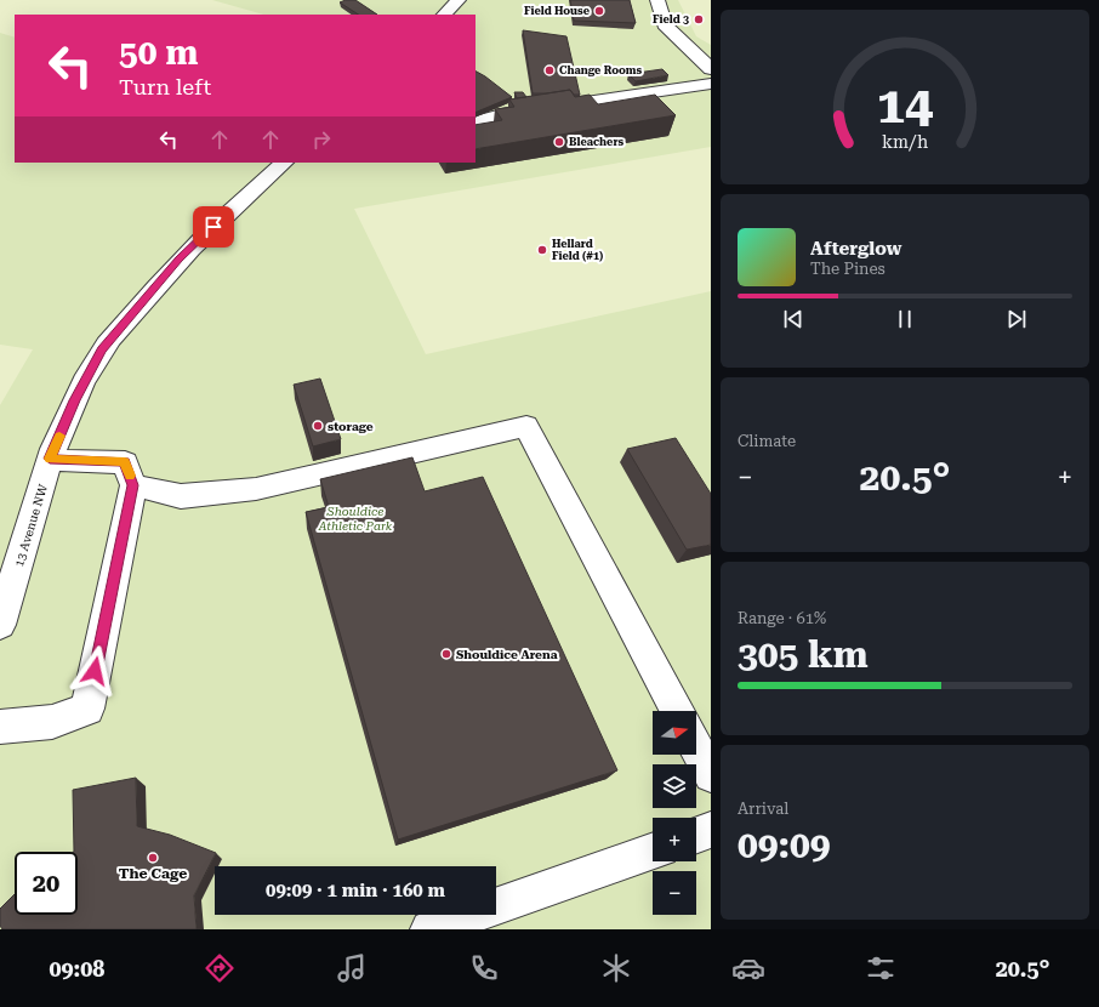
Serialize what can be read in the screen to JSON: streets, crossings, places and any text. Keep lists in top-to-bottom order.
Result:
{
  "streets": {
    "street": ["13 Avenue NW"]
  },
  "parks": ["Shouldice Athletic Park"],
  "places": [
    "Field House",
    "Field 3",
    "Change Rooms",
    "Bleachers",
    "Hellard Field (#1)",
    "storage",
    "Shouldice Arena",
    "The Cage"
  ],
  "north": "right",
  "page": {
    "turn": ["50 m", "Turn left"],
    "song": ["Afterglow", "The Pines"],
    "tile": [
      "Climate",
      ["Range · 61%", "305 km"],
      ["Arrival", "09:09"]
    ],
    "heat": ["−", "20.5°", "+"],
    "map_buttons": ["+", "−"],
    "limit": "20",
    "trip": "09:09 · 1 min · 160 m",
    "tabs": ["09:08", "20.5°"],
    "gauge": ["14", "km/h"]
  }
}
